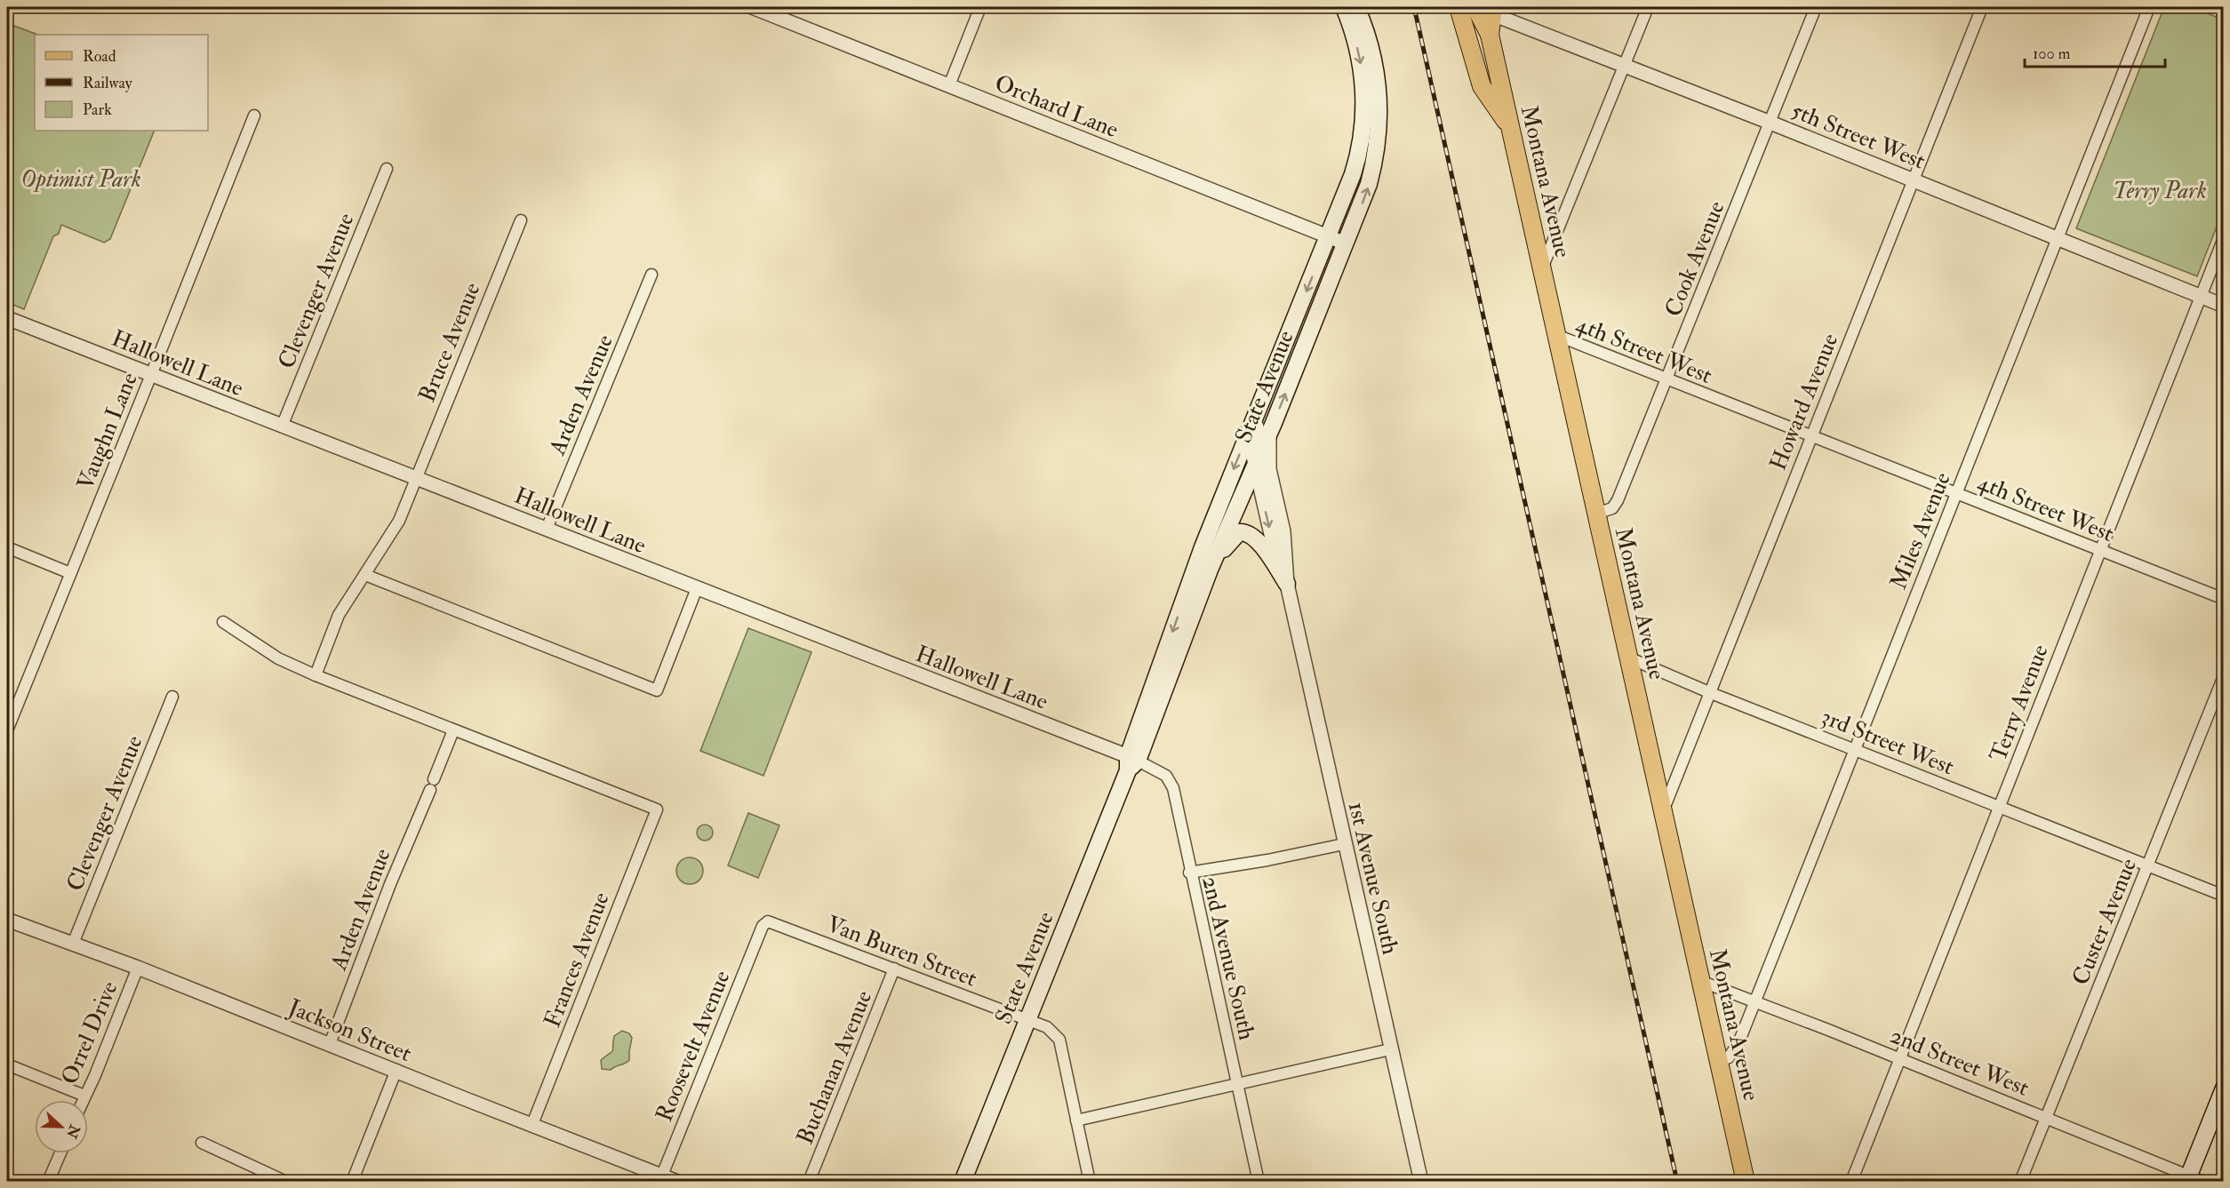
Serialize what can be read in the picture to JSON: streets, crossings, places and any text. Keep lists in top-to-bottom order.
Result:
{
  "streets": {
    "main road": ["Montana Avenue", "State Avenue"],
    "street": [
      "Orchard Lane",
      "5th Street West",
      "Cook Avenue",
      "Clevenger Avenue",
      "Bruce Avenue",
      "4th Street West",
      "Hallowell Lane",
      "Arden Avenue",
      "Howard Avenue",
      "Vaughn Lane",
      "Miles Avenue",
      "Terry Avenue",
      "3rd Street West",
      "1st Avenue South",
      "Custer Avenue",
      "Van Buren Street",
      "2nd Avenue South",
      "Frances Avenue",
      "Jackson Street",
      "Orrel Drive",
      "Roosevelt Avenue",
      "2nd Street West",
      "Buchanan Avenue"
    ]
  },
  "crossings": [
    ["Orchard Lane", "State Avenue"],
    ["5th Street West", "Montana Avenue"],
    ["5th Street West", "Cook Avenue"],
    ["5th Street West", "Howard Avenue"],
    ["5th Street West", "Miles Avenue"],
    ["5th Street West", "Terry Avenue"],
    ["Montana Avenue", "Cook Avenue"],
    ["Montana Avenue", "4th Street West"],
    ["Montana Avenue", "Howard Avenue"],
    ["Montana Avenue", "Miles Avenue"],
    ["Montana Avenue", "3rd Street West"],
    ["Montana Avenue", "2nd Street West"],
    ["Cook Avenue", "4th Street West"],
    ["Clevenger Avenue", "Hallowell Lane"],
    ["Clevenger Avenue", "Jackson Street"],
    ["Bruce Avenue", "Hallowell Lane"],
    ["4th Street West", "Howard Avenue"],
    ["4th Street West", "Miles Avenue"],
    ["4th Street West", "Terry Avenue"],
    ["Hallowell Lane", "State Avenue"],
    ["Hallowell Lane", "Arden Avenue"],
    ["Hallowell Lane", "Vaughn Lane"],
    ["Hallowell Lane", "2nd Avenue South"],
    ["State Avenue", "1st Avenue South"],
    ["State Avenue", "Van Buren Street"],
    ["State Avenue", "2nd Avenue South"],
    ["Arden Avenue", "Frances Avenue"],
    ["Arden Avenue", "Jackson Street"],
    ["Howard Avenue", "3rd Street West"],
    ["Miles Avenue", "3rd Street West"],
    ["Miles Avenue", "2nd Street West"],
    ["Terry Avenue", "3rd Street West"],
    ["Terry Avenue", "2nd Street West"],
    ["3rd Street West", "Custer Avenue"],
    ["Custer Avenue", "2nd Street West"],
    ["Van Buren Street", "Roosevelt Avenue"],
    ["Van Buren Street", "Buchanan Avenue"],
    ["Frances Avenue", "Jackson Street"],
    ["Jackson Street", "Orrel Drive"],
    ["Jackson Street", "Roosevelt Avenue"]
  ],
  "parks": ["Optimist Park", "Terry Park"],
  "legend": ["Road", "Railway", "Park"],
  "scale_bar": "100 m",
  "north": "right"
}
